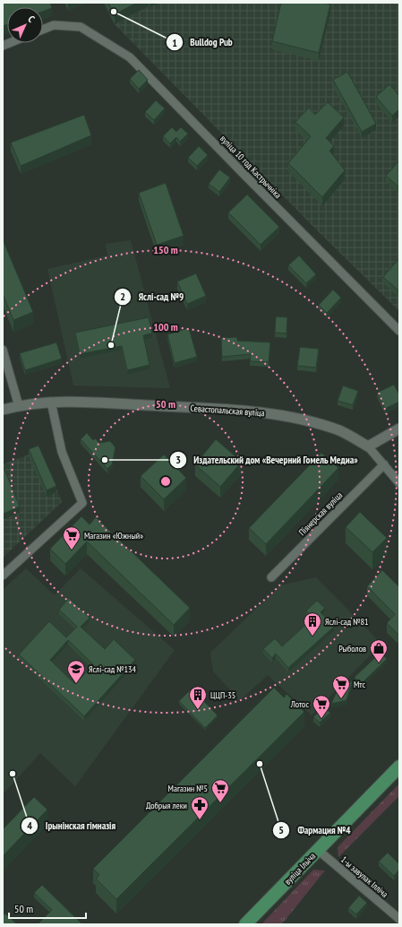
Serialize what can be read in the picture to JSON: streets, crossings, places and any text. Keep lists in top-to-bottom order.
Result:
{
  "streets": {
    "main road": ["вуліца Ільіча"],
    "street": [
      "вуліца 10 год Кастрычніка",
      "Севастопальская вуліца",
      "Піянерская вуліца",
      "1-ы завулак Ілліча"
    ]
  },
  "crossings": [
    ["вуліца Ільіча", "1-ы завулак Ілліча"]
  ],
  "places": {
    "other": [
      "Bulldog Pub",
      "Яслі-сад №9",
      "Издательский дом «Вечерний Гомель Медиа»",
      "Фармация №4",
      "Ірынінская гімназія"
    ],
    "supermarket": [
      "Магазин «Южный»",
      "Мтс",
      "Лотос",
      "Магазин №5"
    ],
    "building": ["Яслі-сад №81", "ЦЦП-35"],
    "shop": ["Рыболов"],
    "school or university": ["Яслі-сад №134"],
    "pharmacy": ["Добрыя леки"]
  },
  "scale_bar": "50 m",
  "north": "top right",
  "rings": ["150 m", "100 m", "50 m"]
}
